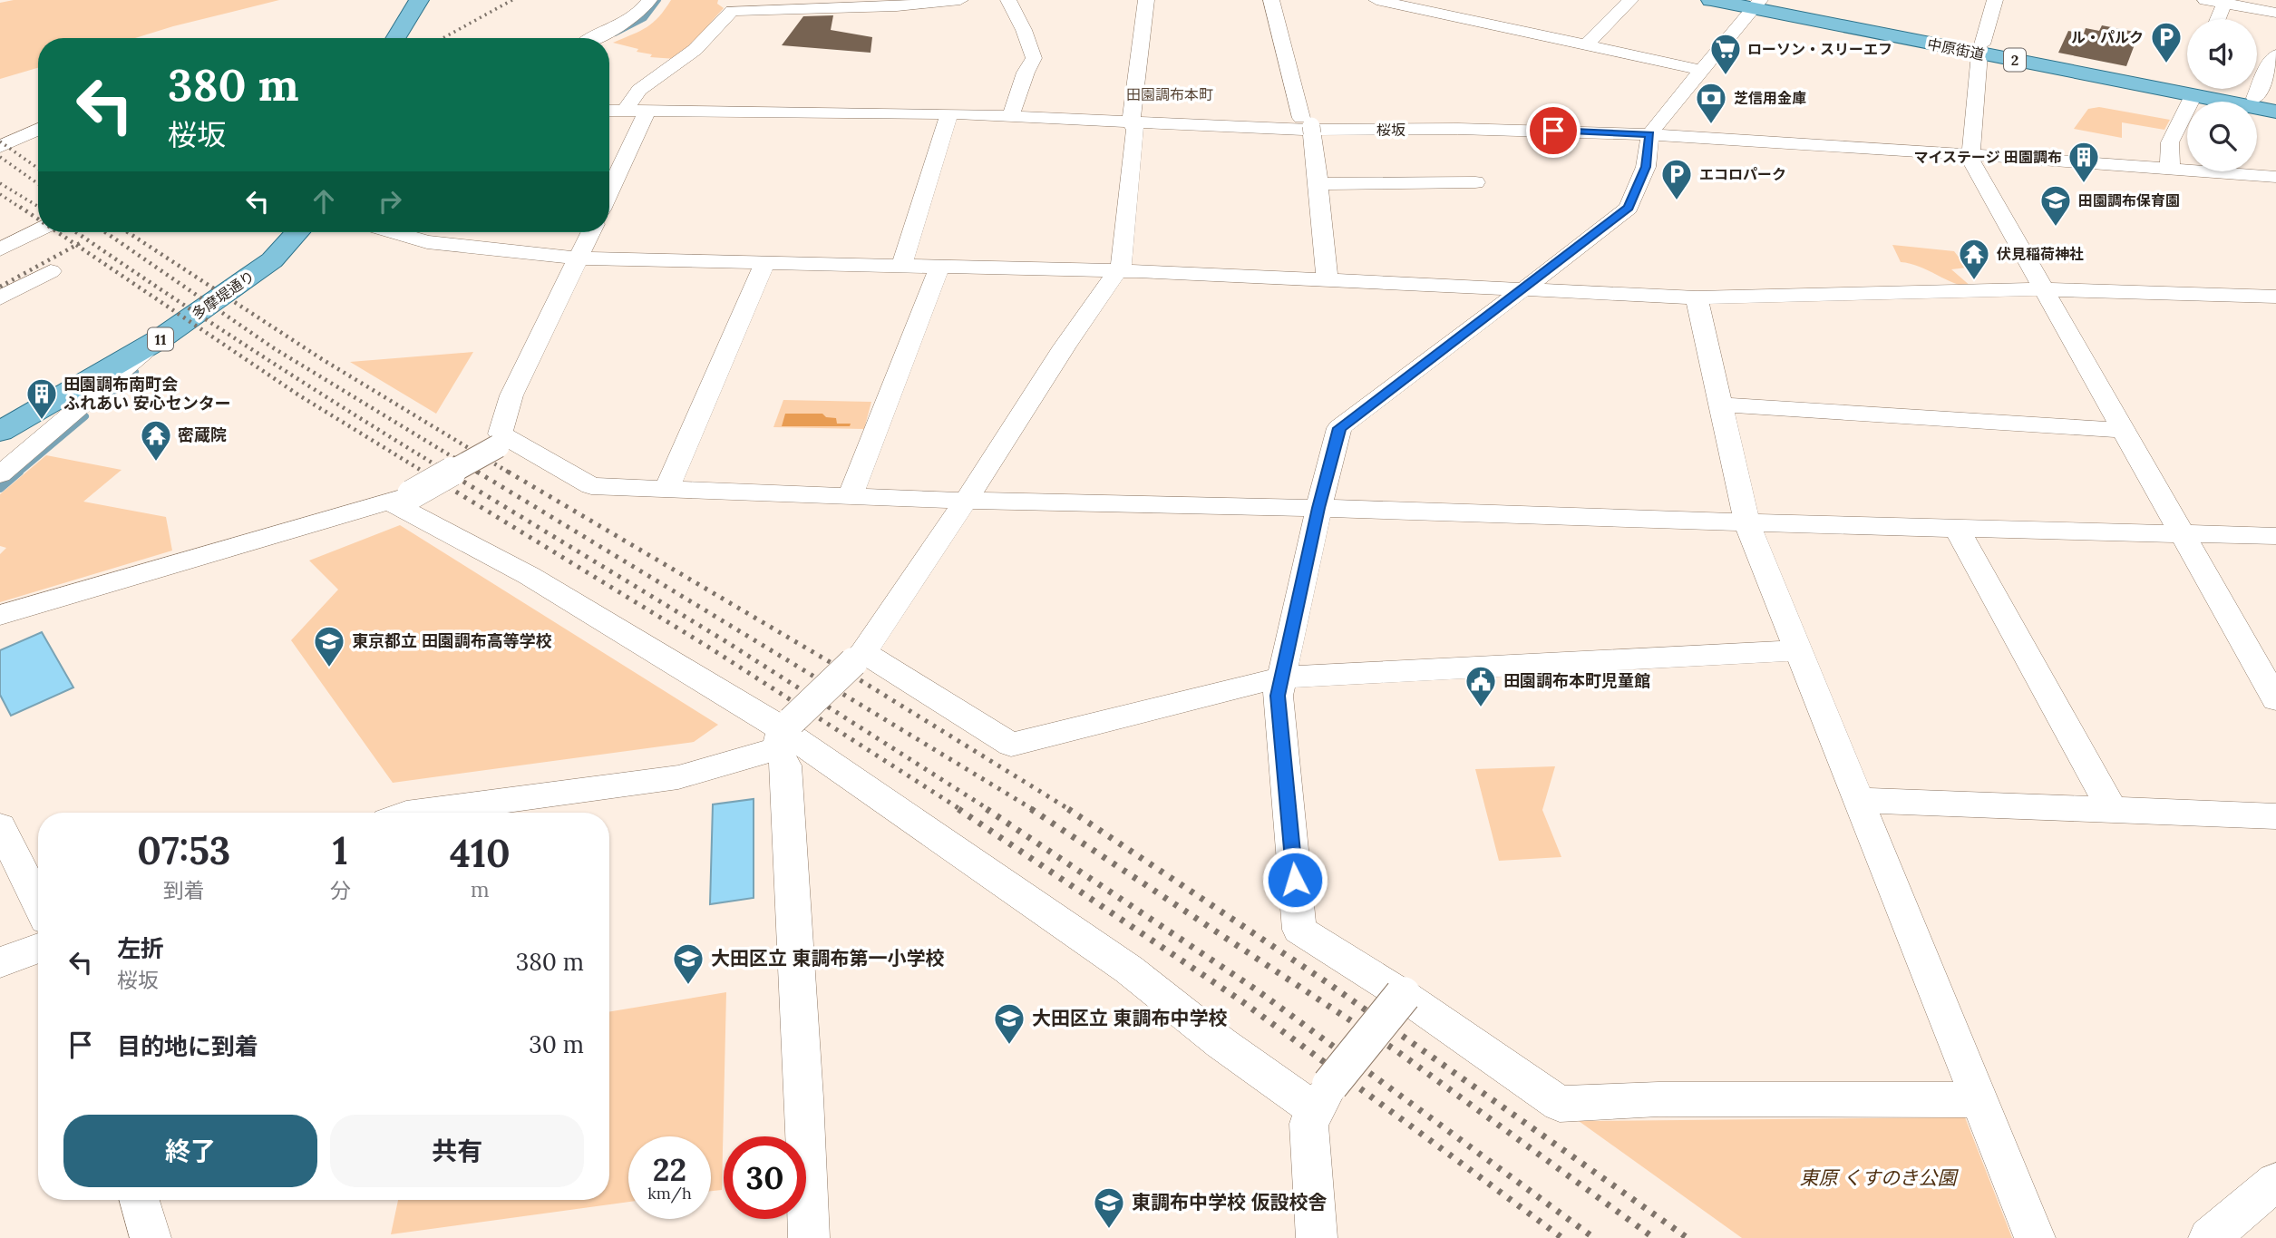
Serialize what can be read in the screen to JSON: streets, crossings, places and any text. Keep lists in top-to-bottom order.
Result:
{
  "streets": {
    "main road": [
      "中原街道",
      "2",
      "多摩堤通り",
      "11"
    ],
    "street": ["桜坂"]
  },
  "districts": ["田園調布本町"],
  "parks": ["東原 くすのき公園"],
  "places": {
    "parking": ["ル・パルク", "エコロパーク"],
    "supermarket": ["ローソン・スリーエフ"],
    "bank": ["芝信用金庫"],
    "building": ["マイステージ 田園調布", "田園調布南町会 ふれあい 安心センター"],
    "school or university": [
      "田園調布保育園",
      "東京都立 田園調布高等学校",
      "大田区立 東調布第一小学校",
      "大田区立 東調布中学校",
      "東調布中学校 仮設校舎"
    ],
    "temple": ["伏見稲荷神社", "密蔵院"],
    "public building": ["田園調布本町児童館"]
  },
  "page": {
    "turn": ["380 m", "桜坂"],
    "eta": [
      "07:53",
      "到着",
      "1",
      "分",
      "410",
      "m"
    ],
    "list": [
      {
        "name": "左折",
        "note": "桜坂",
        "value": "380 m"
      },
      {
        "name": "目的地に到着",
        "value": "30 m"
      }
    ],
    "buttons": ["終了", "共有"],
    "speed": "22 km/h",
    "limit": "30"
  }
}
